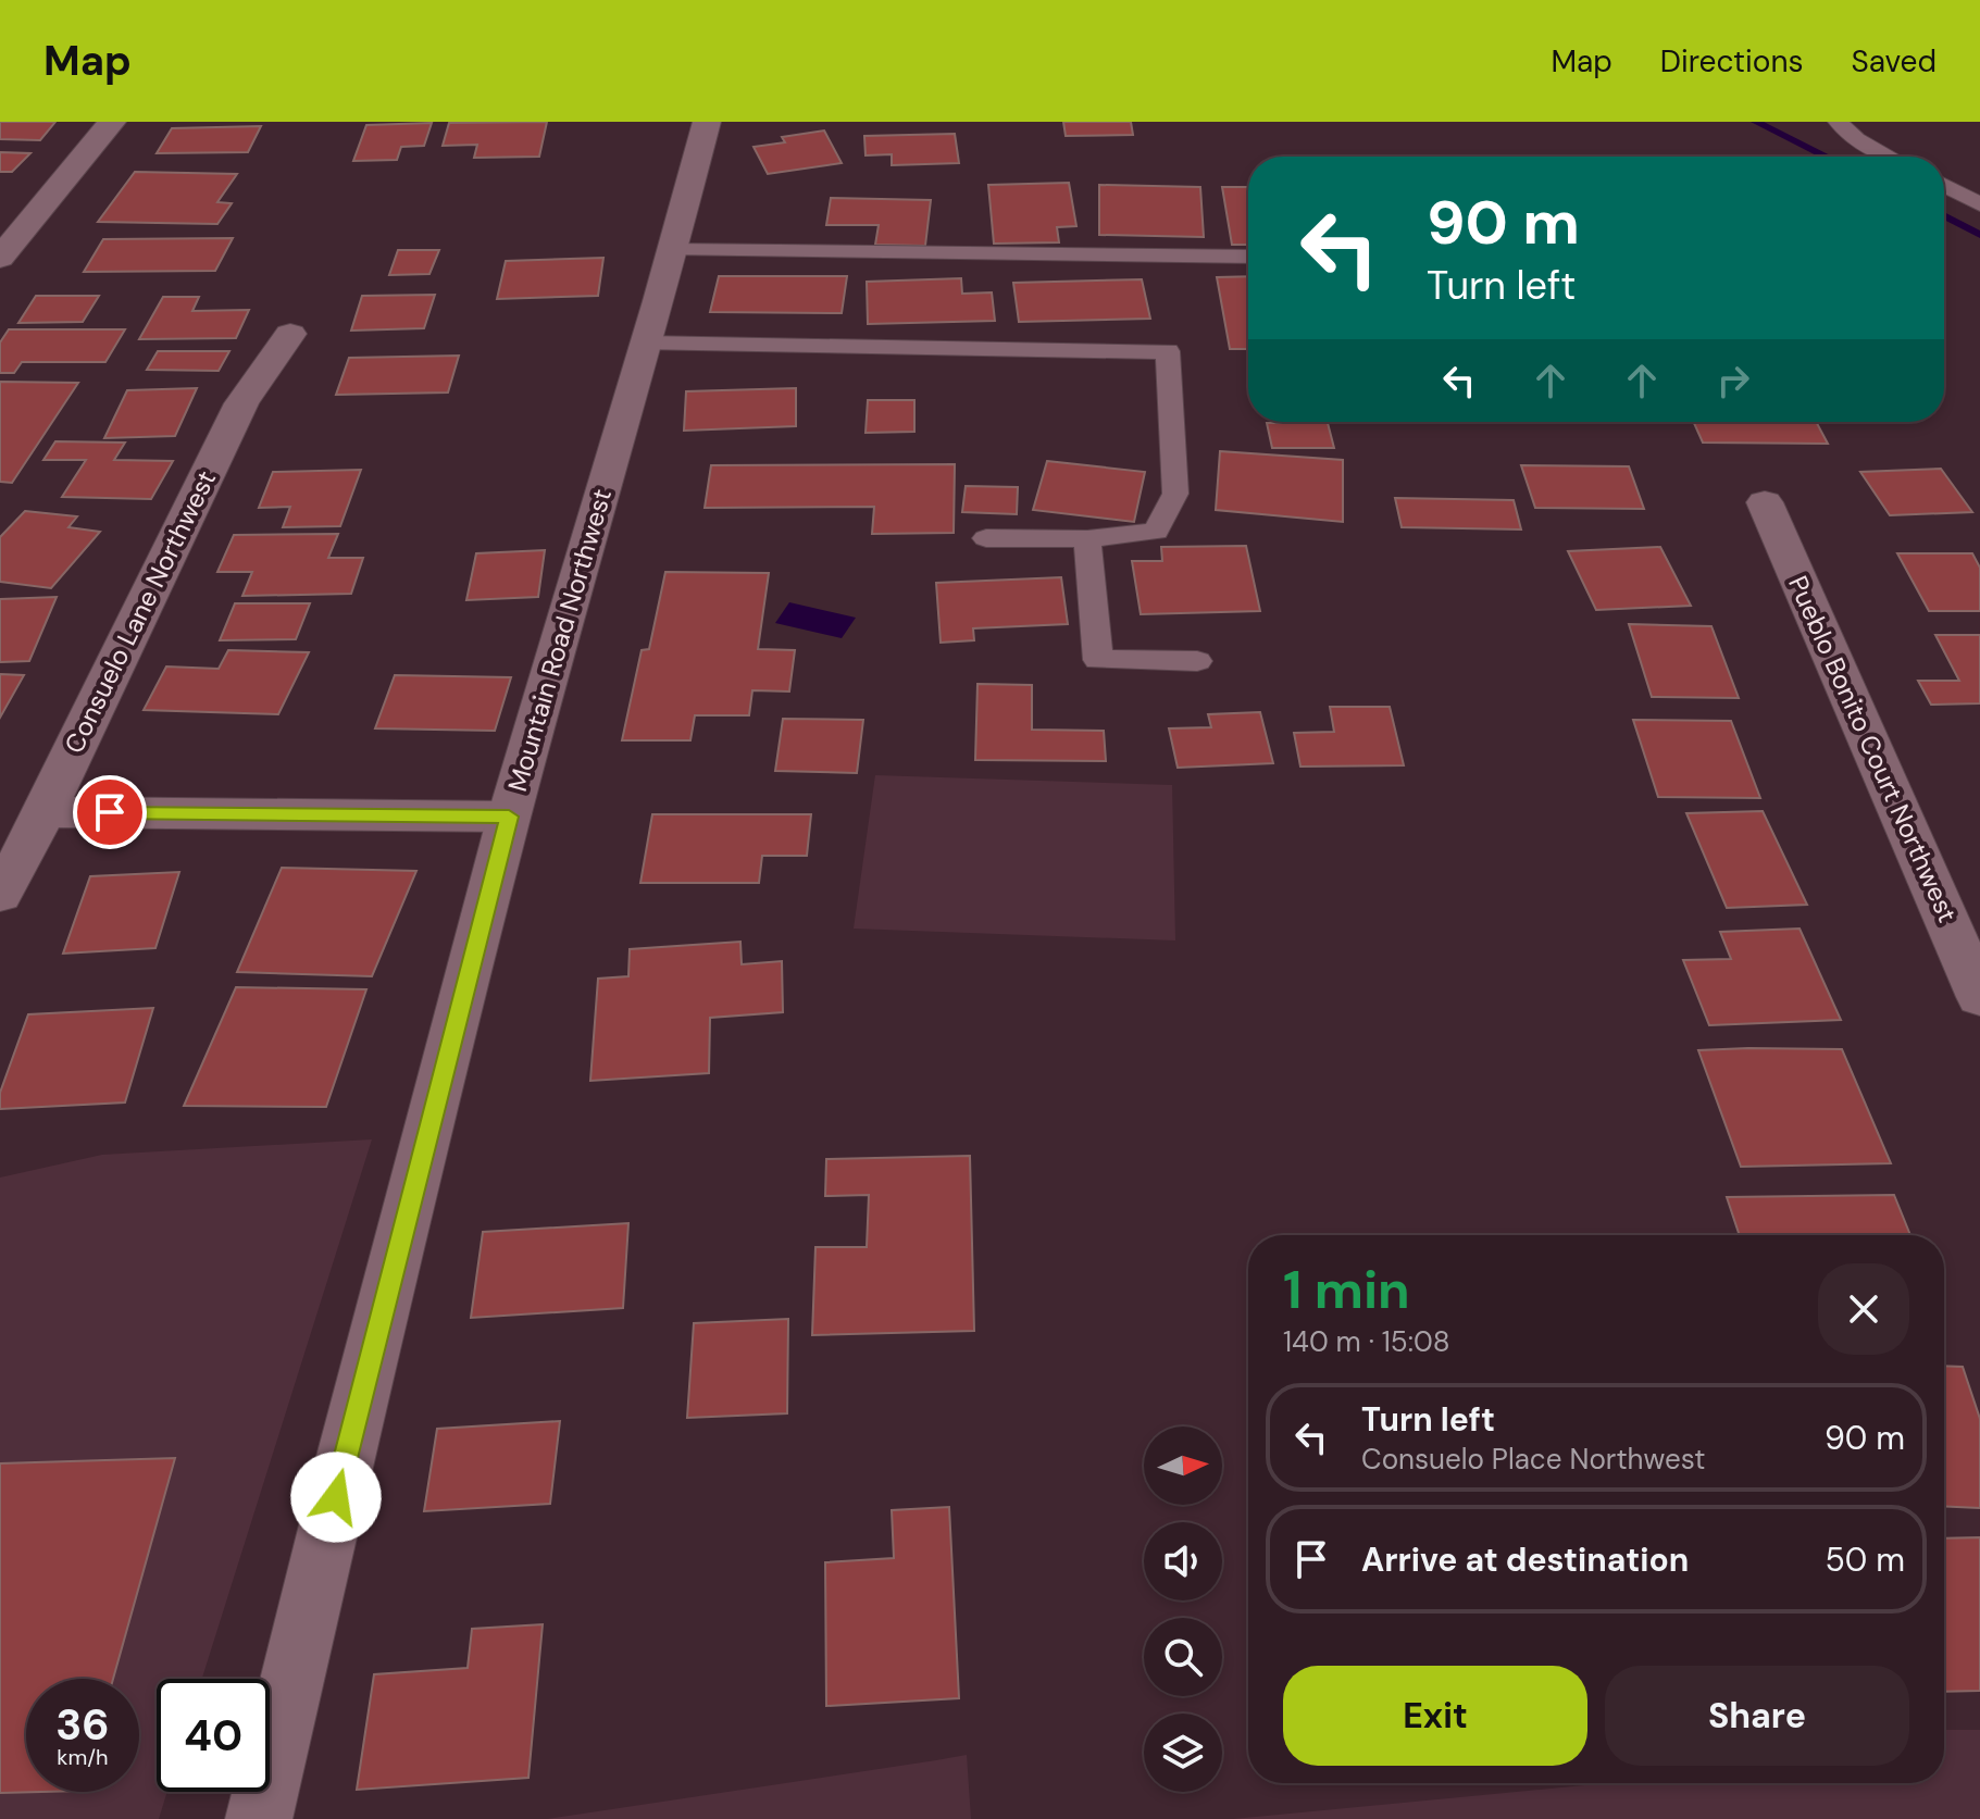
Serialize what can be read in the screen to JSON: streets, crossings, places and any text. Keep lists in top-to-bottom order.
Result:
{
  "streets": {
    "street": ["Consuelo Lane Northwest", "Mountain Road Northwest", "Pueblo Bonito Court Northwest"]
  },
  "north": "right",
  "page": {
    "header": "Map",
    "nav": ["Map", "Directions", "Saved"],
    "turn": ["90 m", "Turn left"],
    "heading": ["1 min", "140 m · 15:08"],
    "list": [
      {
        "name": "Turn left",
        "note": "Consuelo Place Northwest",
        "value": "90 m"
      },
      {
        "name": "Arrive at destination",
        "value": "50 m"
      }
    ],
    "buttons": ["Exit", "Share"],
    "speed": "36 km/h",
    "limit": "40"
  }
}
